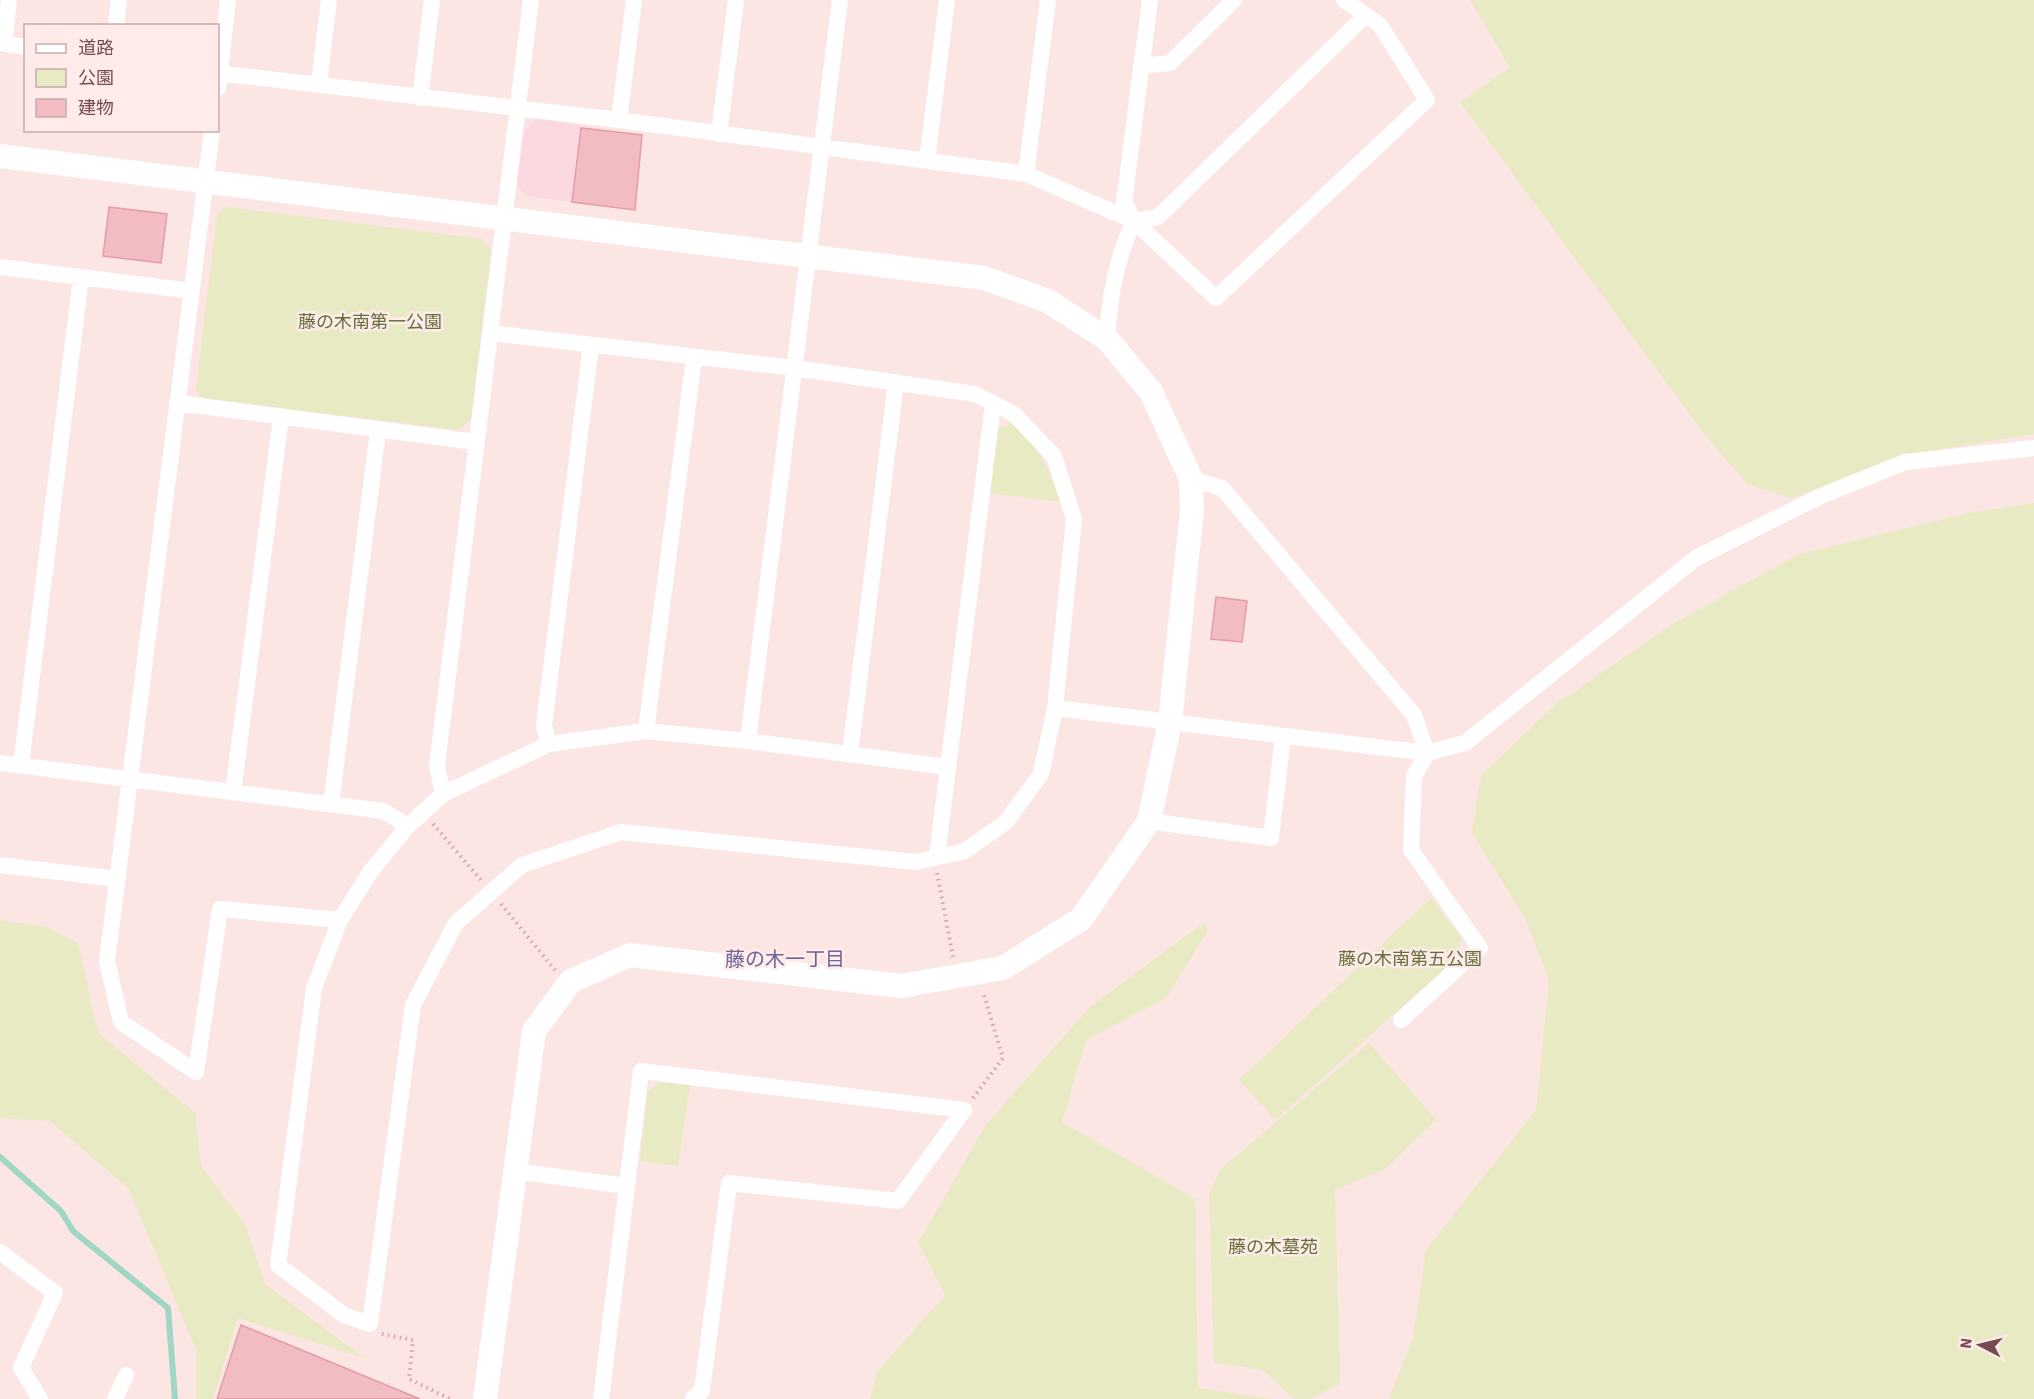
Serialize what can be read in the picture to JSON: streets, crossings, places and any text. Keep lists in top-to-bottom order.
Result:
{
  "districts": ["藤の木一丁目"],
  "parks": ["藤の木南第一公園", "藤の木南第五公園", "藤の木墓苑"],
  "legend": ["道路", "公園", "建物"],
  "north": "left"
}
